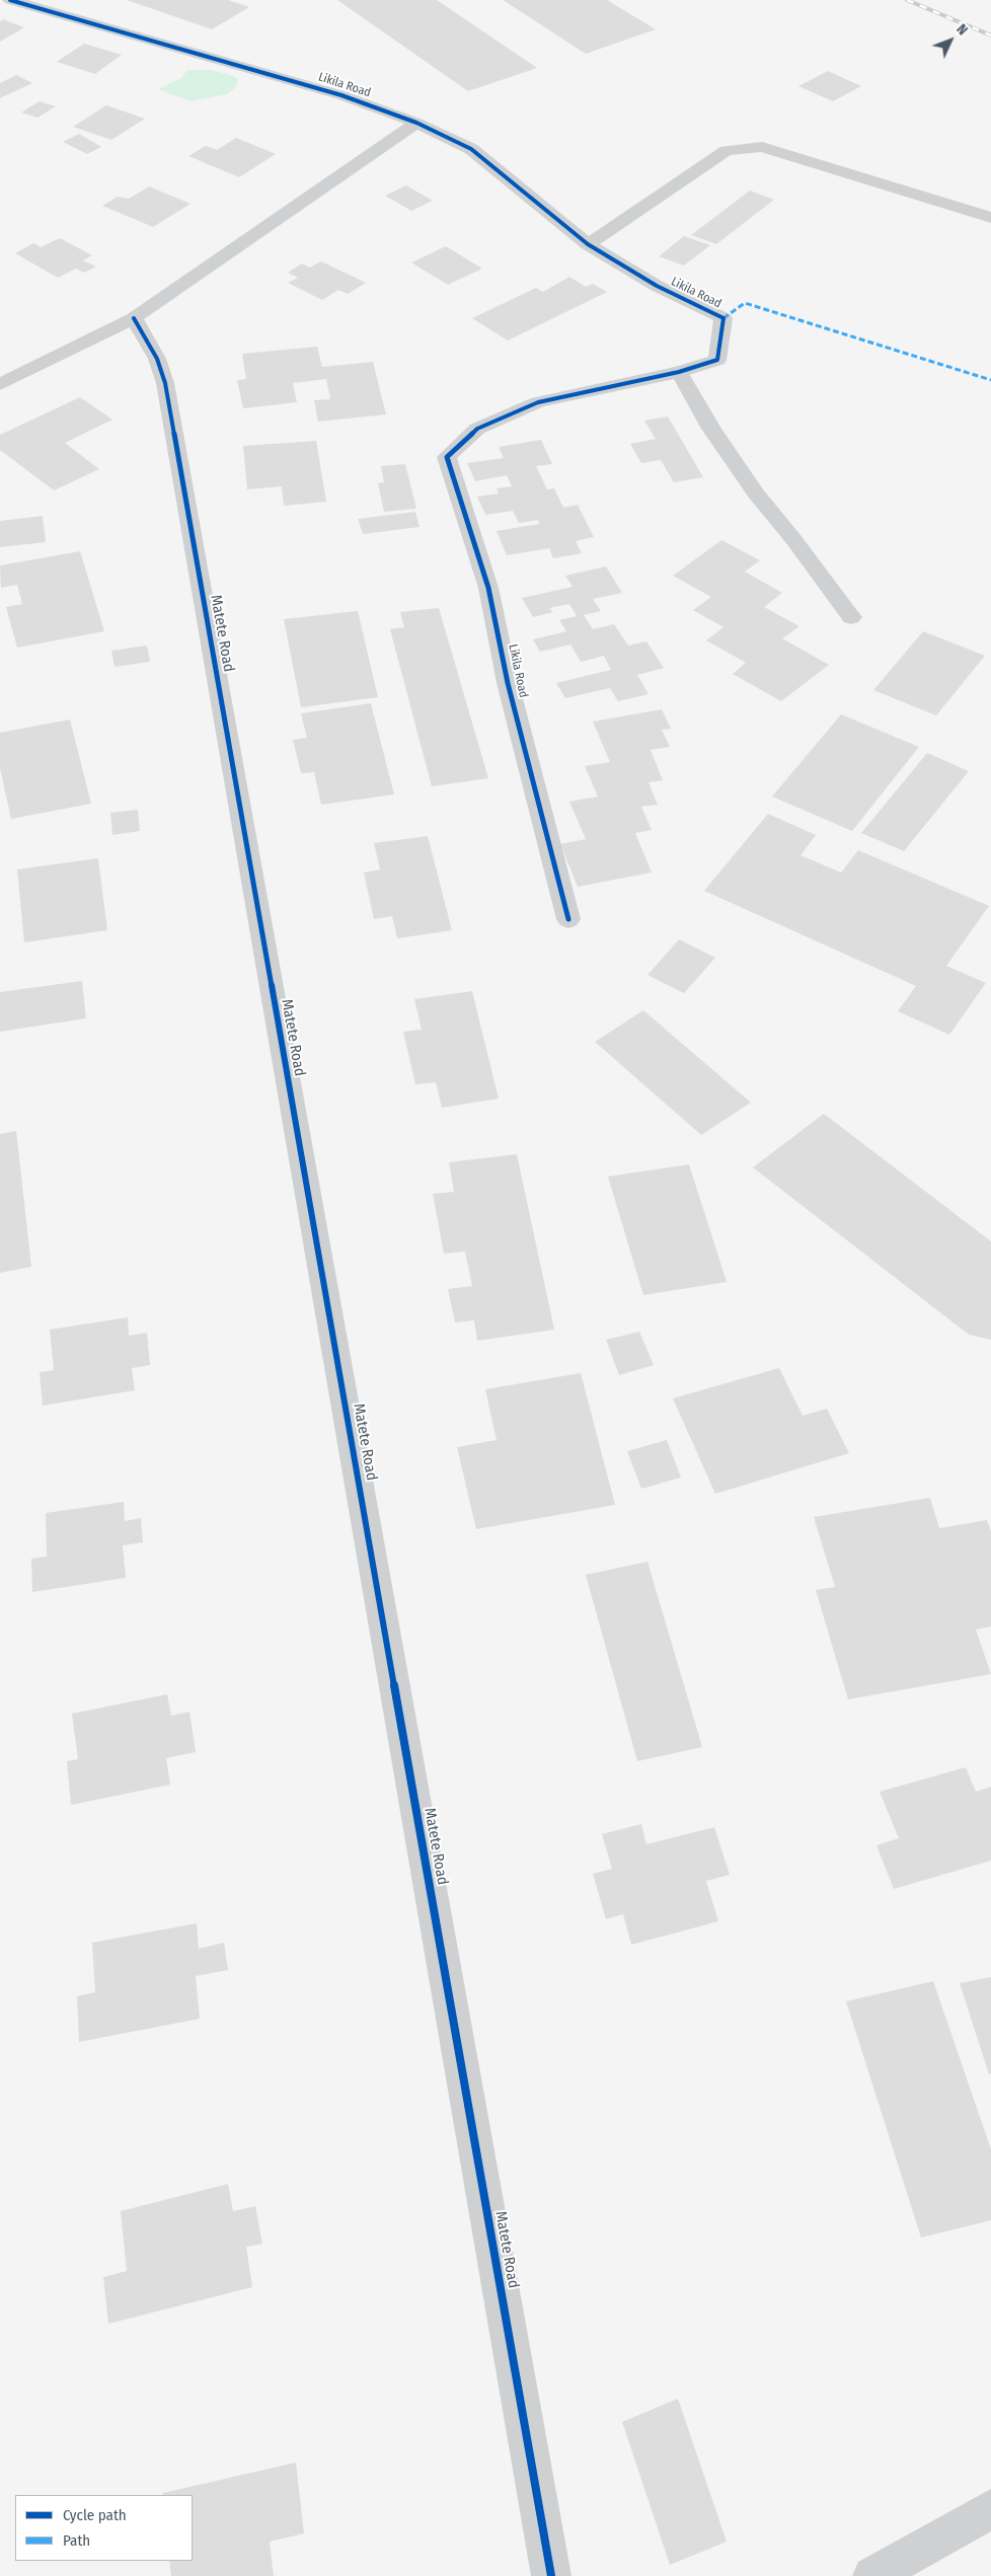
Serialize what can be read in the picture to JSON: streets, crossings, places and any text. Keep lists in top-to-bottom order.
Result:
{
  "streets": {
    "street": ["Likila Road", "Matete Road"]
  },
  "legend": ["Cycle path", "Path"],
  "north": "top right"
}
